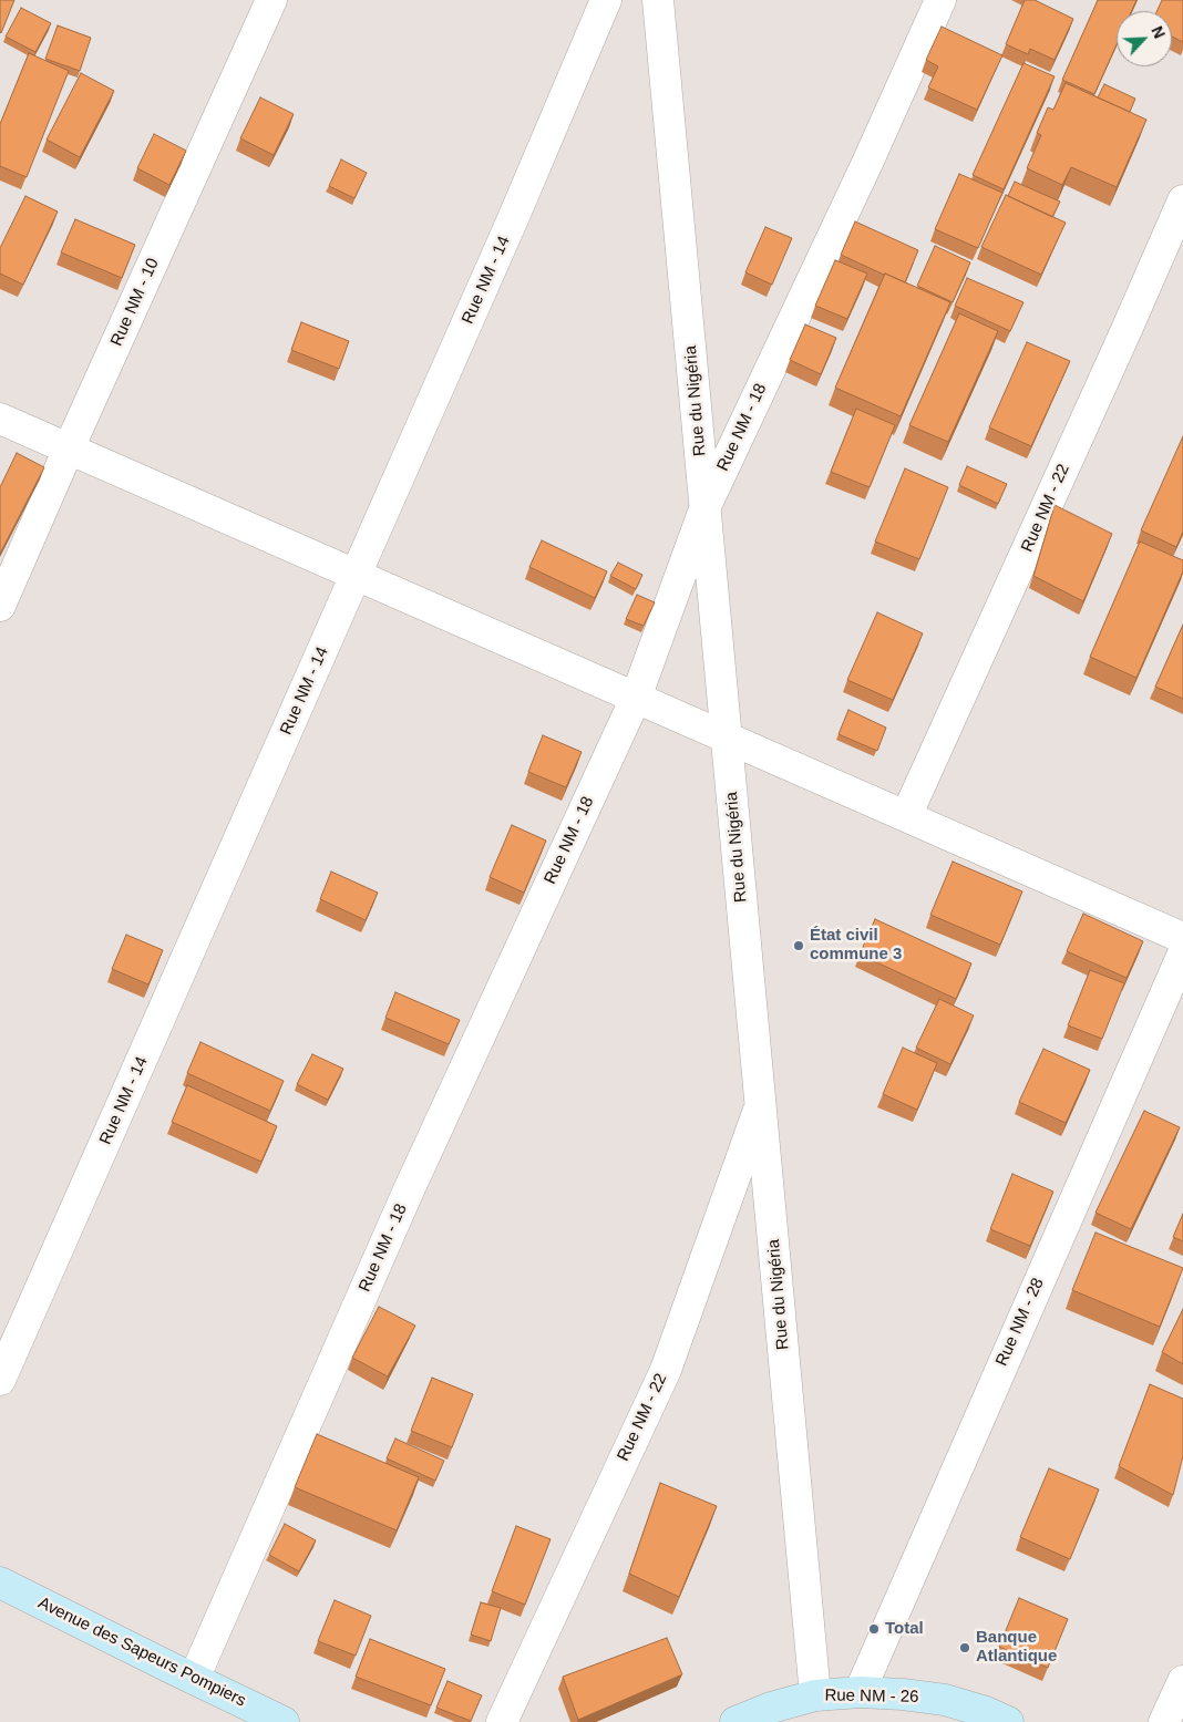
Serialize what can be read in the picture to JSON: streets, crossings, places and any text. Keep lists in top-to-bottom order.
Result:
{
  "streets": {
    "street": [
      "Rue NM - 14",
      "Rue NM - 10",
      "Rue du Nigéria",
      "Rue NM - 18",
      "Rue NM - 22",
      "Rue NM - 28",
      "Avenue des Sapeurs Pompiers",
      "Rue NM - 26"
    ]
  },
  "crossings": [
    ["Rue du Nigéria", "Rue NM - 18"],
    ["Rue du Nigéria", "Rue NM - 22"],
    ["Rue du Nigéria", "Rue NM - 26"],
    ["Rue NM - 18", "Avenue des Sapeurs Pompiers"],
    ["Rue NM - 28", "Rue NM - 26"]
  ],
  "places": ["État civil commune 3", "Total", "Banque Atlantique"],
  "north": "top right"
}
